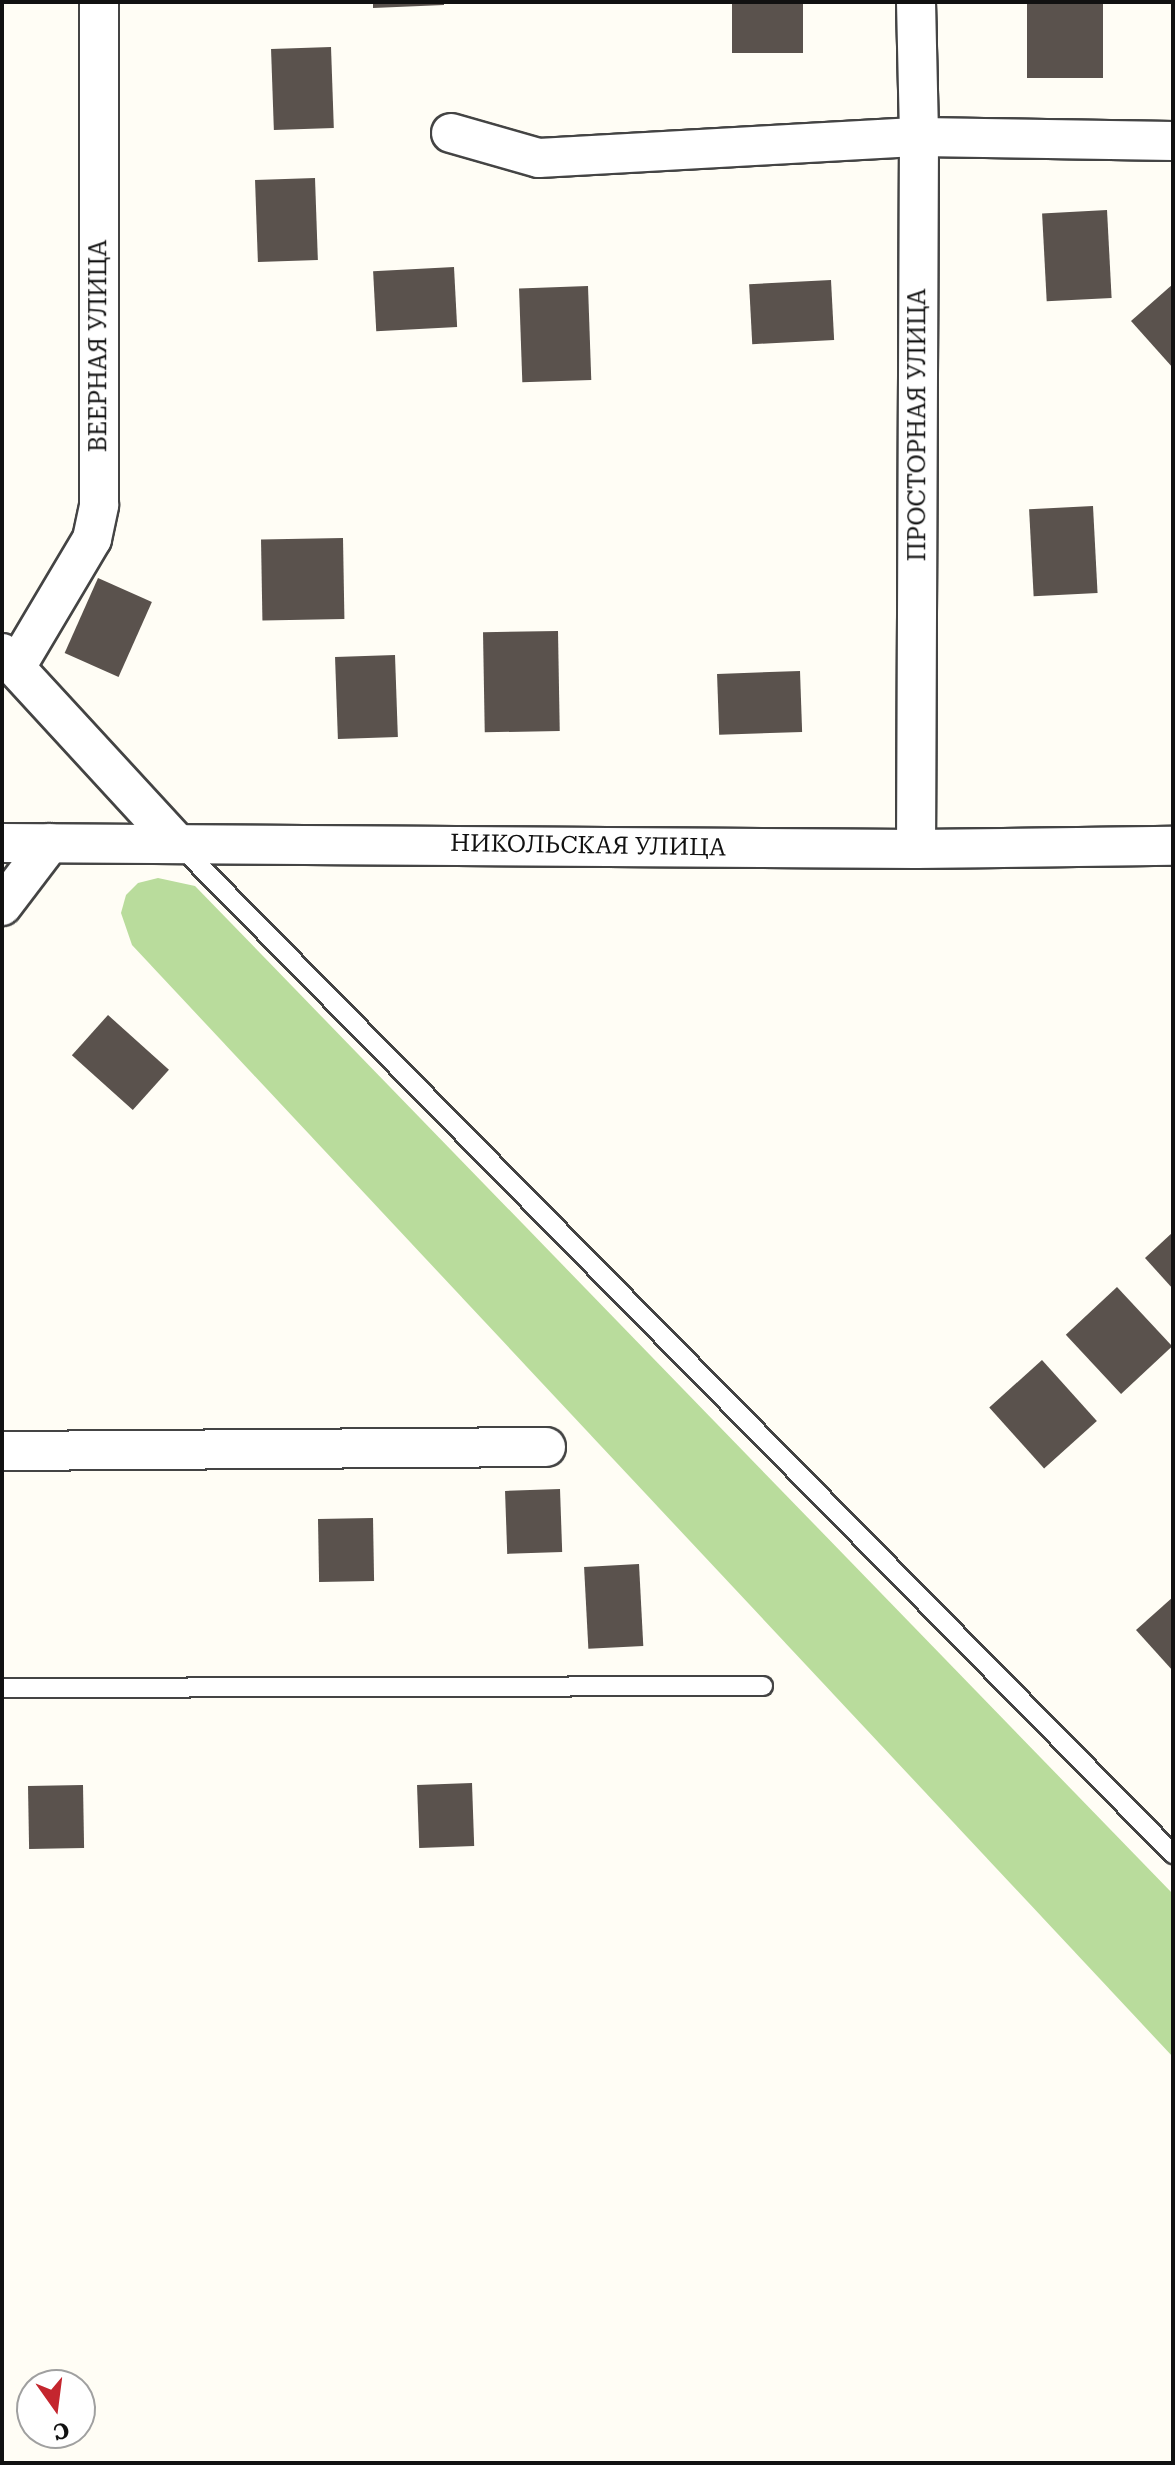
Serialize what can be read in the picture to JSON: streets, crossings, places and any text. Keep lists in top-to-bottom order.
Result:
{
  "streets": {
    "street": ["ВЕЕРНАЯ УЛИЦА", "ПРОСТОРНАЯ УЛИЦА", "НИКОЛЬСКАЯ УЛИЦА"]
  },
  "crossings": [
    ["ПРОСТОРНАЯ УЛИЦА", "НИКОЛЬСКАЯ УЛИЦА"]
  ],
  "north": "bottom"
}
